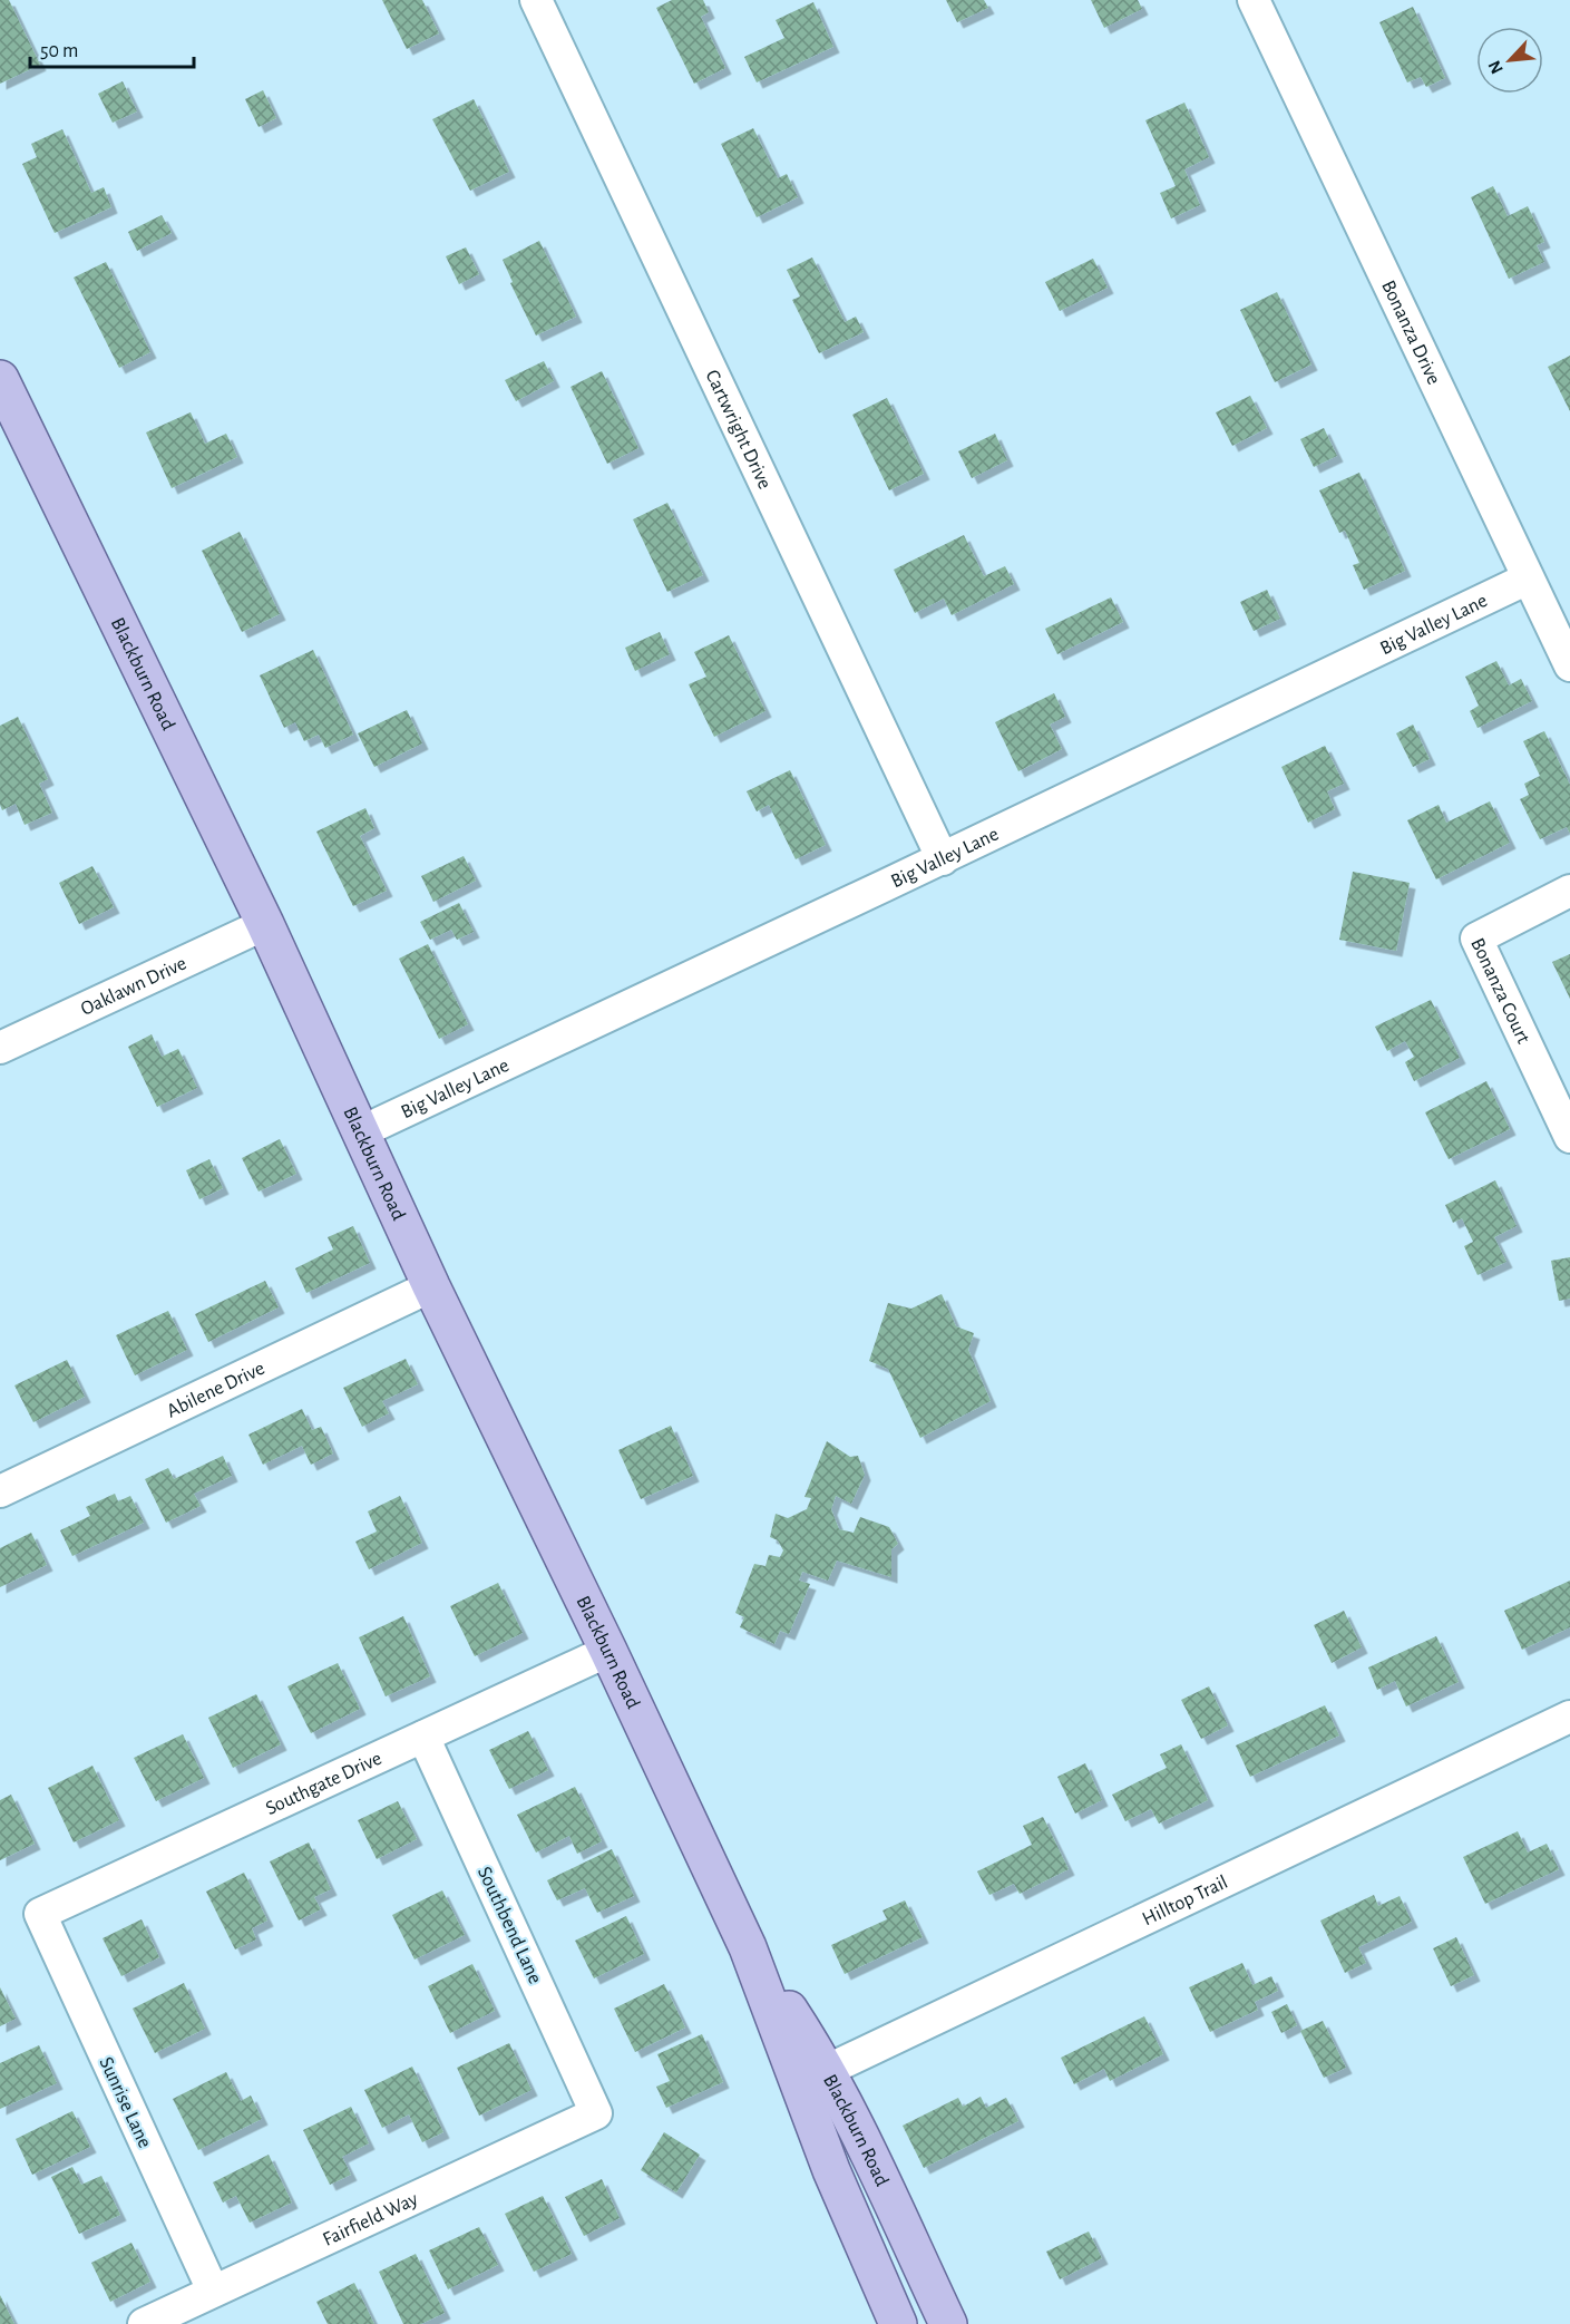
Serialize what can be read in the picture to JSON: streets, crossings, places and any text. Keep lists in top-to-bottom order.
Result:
{
  "streets": {
    "main road": ["Blackburn Road"],
    "street": [
      "Bonanza Drive",
      "Cartwright Drive",
      "Big Valley Lane",
      "Oaklawn Drive",
      "Bonanza Court",
      "Abilene Drive",
      "Southgate Drive",
      "Hilltop Trail",
      "Southbend Lane",
      "Sunrise Lane",
      "Fairfield Way"
    ]
  },
  "crossings": [
    ["Bonanza Drive", "Big Valley Lane"],
    ["Cartwright Drive", "Big Valley Lane"],
    ["Big Valley Lane", "Blackburn Road"],
    ["Blackburn Road", "Oaklawn Drive"],
    ["Blackburn Road", "Abilene Drive"],
    ["Blackburn Road", "Southgate Drive"],
    ["Blackburn Road", "Hilltop Trail"],
    ["Southgate Drive", "Southbend Lane"],
    ["Southgate Drive", "Sunrise Lane"],
    ["Southbend Lane", "Fairfield Way"],
    ["Sunrise Lane", "Fairfield Way"]
  ],
  "scale_bar": "50 m",
  "north": "bottom left"
}
